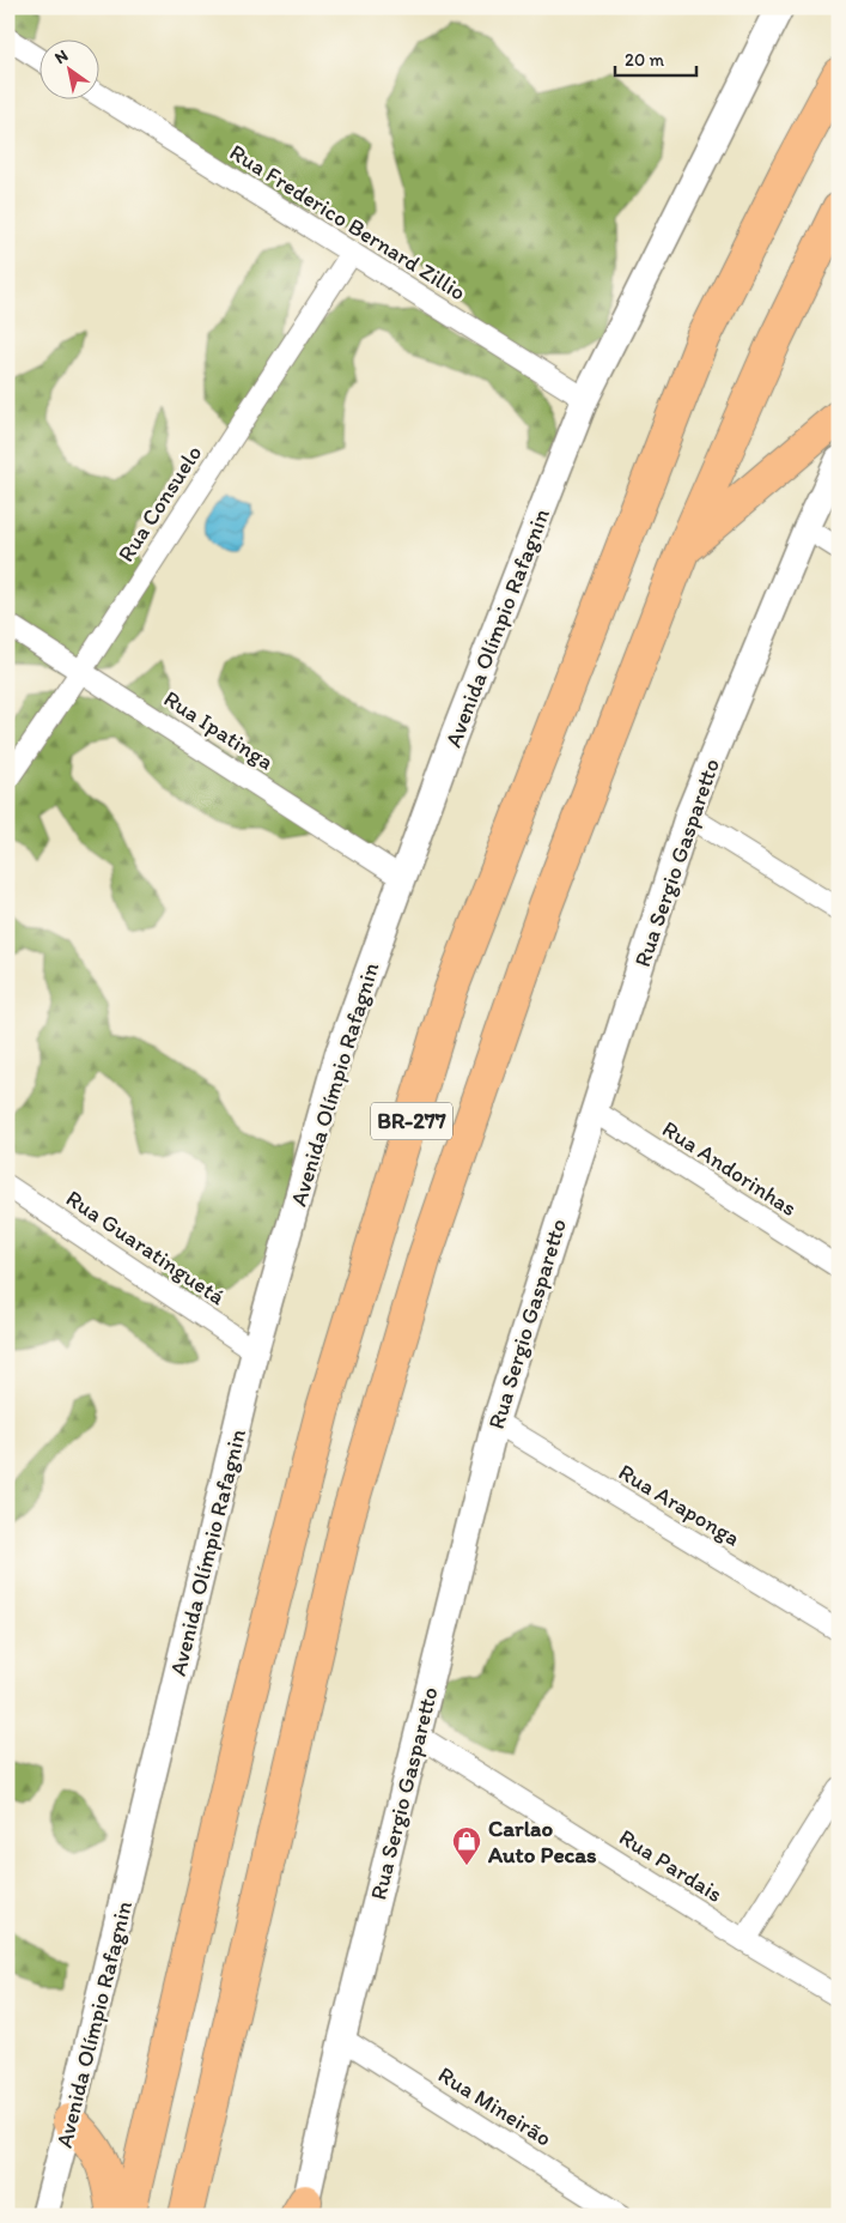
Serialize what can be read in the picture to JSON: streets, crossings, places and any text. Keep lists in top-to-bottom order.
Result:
{
  "streets": {
    "highway": ["BR-277"],
    "street": [
      "Rua Frederico Bernard Zillio",
      "Rua Consuelo",
      "Avenida Olímpio Rafagnin",
      "Rua Ipatinga",
      "Rua Sergio Gasparetto",
      "Rua Andorinhas",
      "Rua Guaratinguetá",
      "Rua Araponga",
      "Rua Pardais",
      "Rua Mineirão"
    ]
  },
  "crossings": [
    ["Rua Frederico Bernard Zillio", "Rua Consuelo"],
    ["Rua Frederico Bernard Zillio", "Avenida Olímpio Rafagnin"],
    ["Rua Consuelo", "Rua Ipatinga"],
    ["Avenida Olímpio Rafagnin", "Rua Ipatinga"],
    ["Avenida Olímpio Rafagnin", "Rua Guaratinguetá"],
    ["Rua Sergio Gasparetto", "Rua Andorinhas"],
    ["Rua Sergio Gasparetto", "Rua Araponga"],
    ["Rua Sergio Gasparetto", "Rua Pardais"],
    ["Rua Sergio Gasparetto", "Rua Mineirão"]
  ],
  "places": {
    "shop": ["Carlao Auto Pecas"]
  },
  "scale_bar": "20 m",
  "north": "top left"
}
